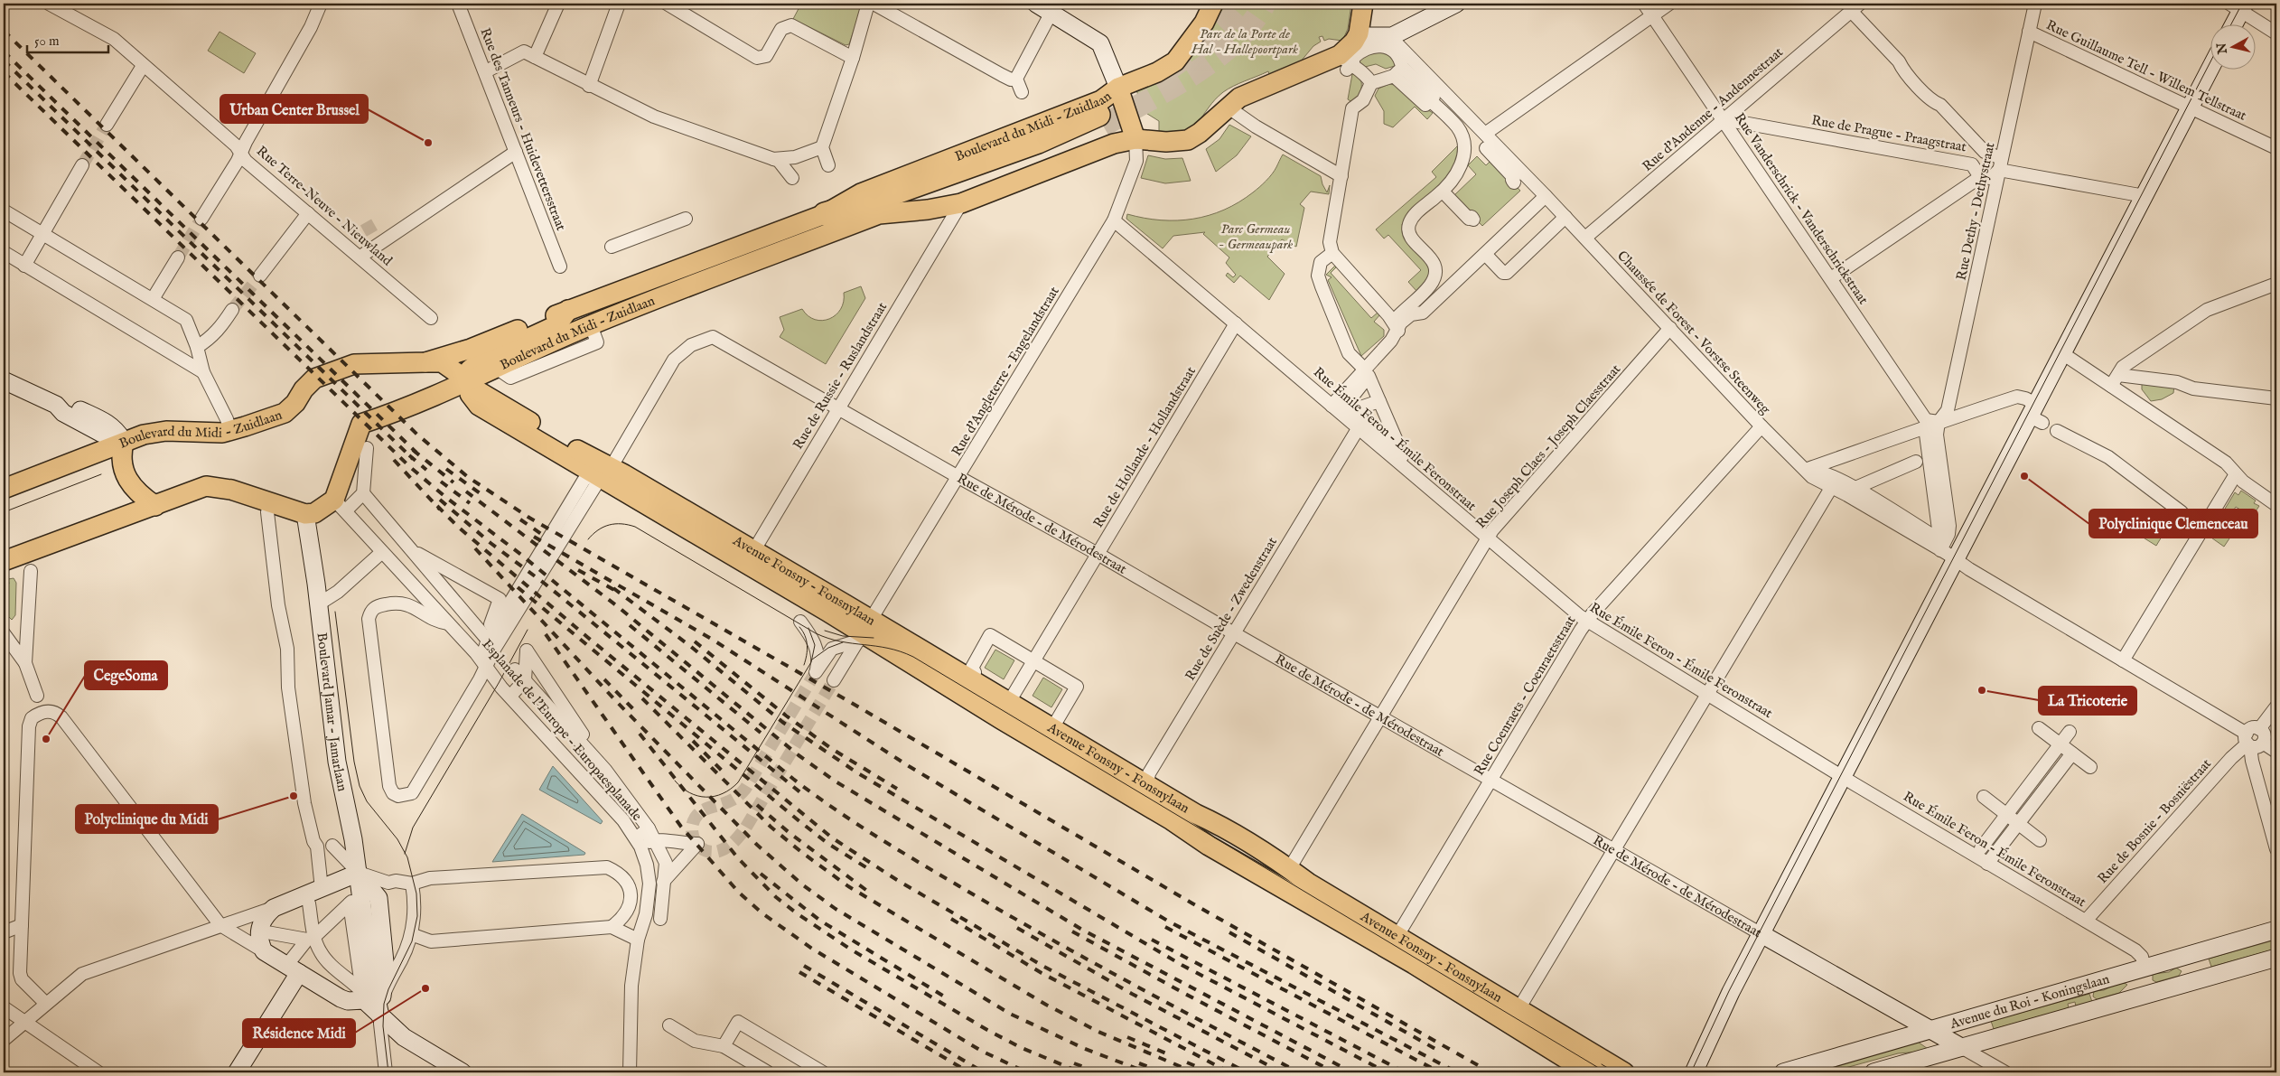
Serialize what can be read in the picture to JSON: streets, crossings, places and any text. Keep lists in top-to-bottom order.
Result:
{
  "streets": {
    "highway": ["Boulevard du Midi - Zuidlaan"],
    "main road": [
      "Rue de Mérode - de Mérodestraat",
      "Avenue Fonsny - Fonsnylaan",
      "Boulevard Jamar - Jamarlaan",
      "Avenue du Roi - Koningslaan"
    ],
    "street": [
      "Rue Guillaume Tell - Willem Tellstraat",
      "Rue d'Andenne - Andennestraat",
      "Rue des Tanneurs - Huidevettersstraat",
      "Rue de Prague - Praagstraat",
      "Rue Terre-Neuve - Nieuwland",
      "Rue Vanderschrick - Vanderschrickstraat",
      "Rue Dethy - Dethystraat",
      "Chaussée de Forest - Vorstse Steenweg",
      "Rue d'Angleterre - Engelandstraat",
      "Rue de Russie - Ruslandstraat",
      "Rue Émile Feron - Émile Feronstraat",
      "Rue Joseph Claes - Joseph Claesstraat",
      "Rue de Hollande - Hollandstraat",
      "Rue de Suède - Zwedenstraat",
      "Rue Coenraets - Coenraetsstraat",
      "Esplanade de l'Europe - Europaesplanade",
      "Rue de Bosnie - Bosniëstraat"
    ]
  },
  "crossings": [
    ["Rue Guillaume Tell - Willem Tellstraat", "Rue Dethy - Dethystraat"],
    ["Rue d'Andenne - Andennestraat", "Rue de Prague - Praagstraat"],
    ["Rue d'Andenne - Andennestraat", "Rue Vanderschrick - Vanderschrickstraat"],
    ["Rue d'Andenne - Andennestraat", "Chaussée de Forest - Vorstse Steenweg"],
    ["Boulevard du Midi - Zuidlaan", "Esplanade de l'Europe - Europaesplanade"],
    ["Rue de Prague - Praagstraat", "Rue Vanderschrick - Vanderschrickstraat"],
    ["Rue Vanderschrick - Vanderschrickstraat", "Rue Dethy - Dethystraat"],
    ["Chaussée de Forest - Vorstse Steenweg", "Rue Joseph Claes - Joseph Claesstraat"],
    ["Chaussée de Forest - Vorstse Steenweg", "Rue Coenraets - Coenraetsstraat"],
    ["Rue d'Angleterre - Engelandstraat", "Rue Émile Feron - Émile Feronstraat"],
    ["Rue d'Angleterre - Engelandstraat", "Rue de Mérode - de Mérodestraat"],
    ["Rue d'Angleterre - Engelandstraat", "Avenue Fonsny - Fonsnylaan"],
    ["Rue de Russie - Ruslandstraat", "Rue de Mérode - de Mérodestraat"],
    ["Rue de Russie - Ruslandstraat", "Avenue Fonsny - Fonsnylaan"],
    ["Rue Émile Feron - Émile Feronstraat", "Rue Joseph Claes - Joseph Claesstraat"],
    ["Rue Émile Feron - Émile Feronstraat", "Rue de Hollande - Hollandstraat"],
    ["Rue Émile Feron - Émile Feronstraat", "Rue de Suède - Zwedenstraat"],
    ["Rue Émile Feron - Émile Feronstraat", "Rue Coenraets - Coenraetsstraat"],
    ["Rue Émile Feron - Émile Feronstraat", "Rue de Bosnie - Bosniëstraat"],
    ["Rue Émile Feron - Émile Feronstraat", "Avenue du Roi - Koningslaan"],
    ["Rue Joseph Claes - Joseph Claesstraat", "Rue de Mérode - de Mérodestraat"],
    ["Rue Joseph Claes - Joseph Claesstraat", "Avenue Fonsny - Fonsnylaan"],
    ["Rue de Hollande - Hollandstraat", "Rue de Mérode - de Mérodestraat"],
    ["Rue de Hollande - Hollandstraat", "Avenue Fonsny - Fonsnylaan"],
    ["Rue de Mérode - de Mérodestraat", "Avenue Fonsny - Fonsnylaan"],
    ["Rue de Mérode - de Mérodestraat", "Rue de Suède - Zwedenstraat"],
    ["Rue de Mérode - de Mérodestraat", "Rue Coenraets - Coenraetsstraat"],
    ["Rue de Mérode - de Mérodestraat", "Avenue du Roi - Koningslaan"],
    ["Avenue Fonsny - Fonsnylaan", "Rue de Suède - Zwedenstraat"],
    ["Avenue Fonsny - Fonsnylaan", "Rue Coenraets - Coenraetsstraat"]
  ],
  "parks": ["Parc de la Porte de Hal - Hallepoortpark", "Parc Germeau - Germeaupark"],
  "places": [
    "Urban Center Brussel",
    "Polyclinique Clemenceau",
    "La Tricoterie",
    "CegeSoma",
    "Polyclinique du Midi",
    "Résidence Midi"
  ],
  "scale_bar": "50 m",
  "north": "left"
}
